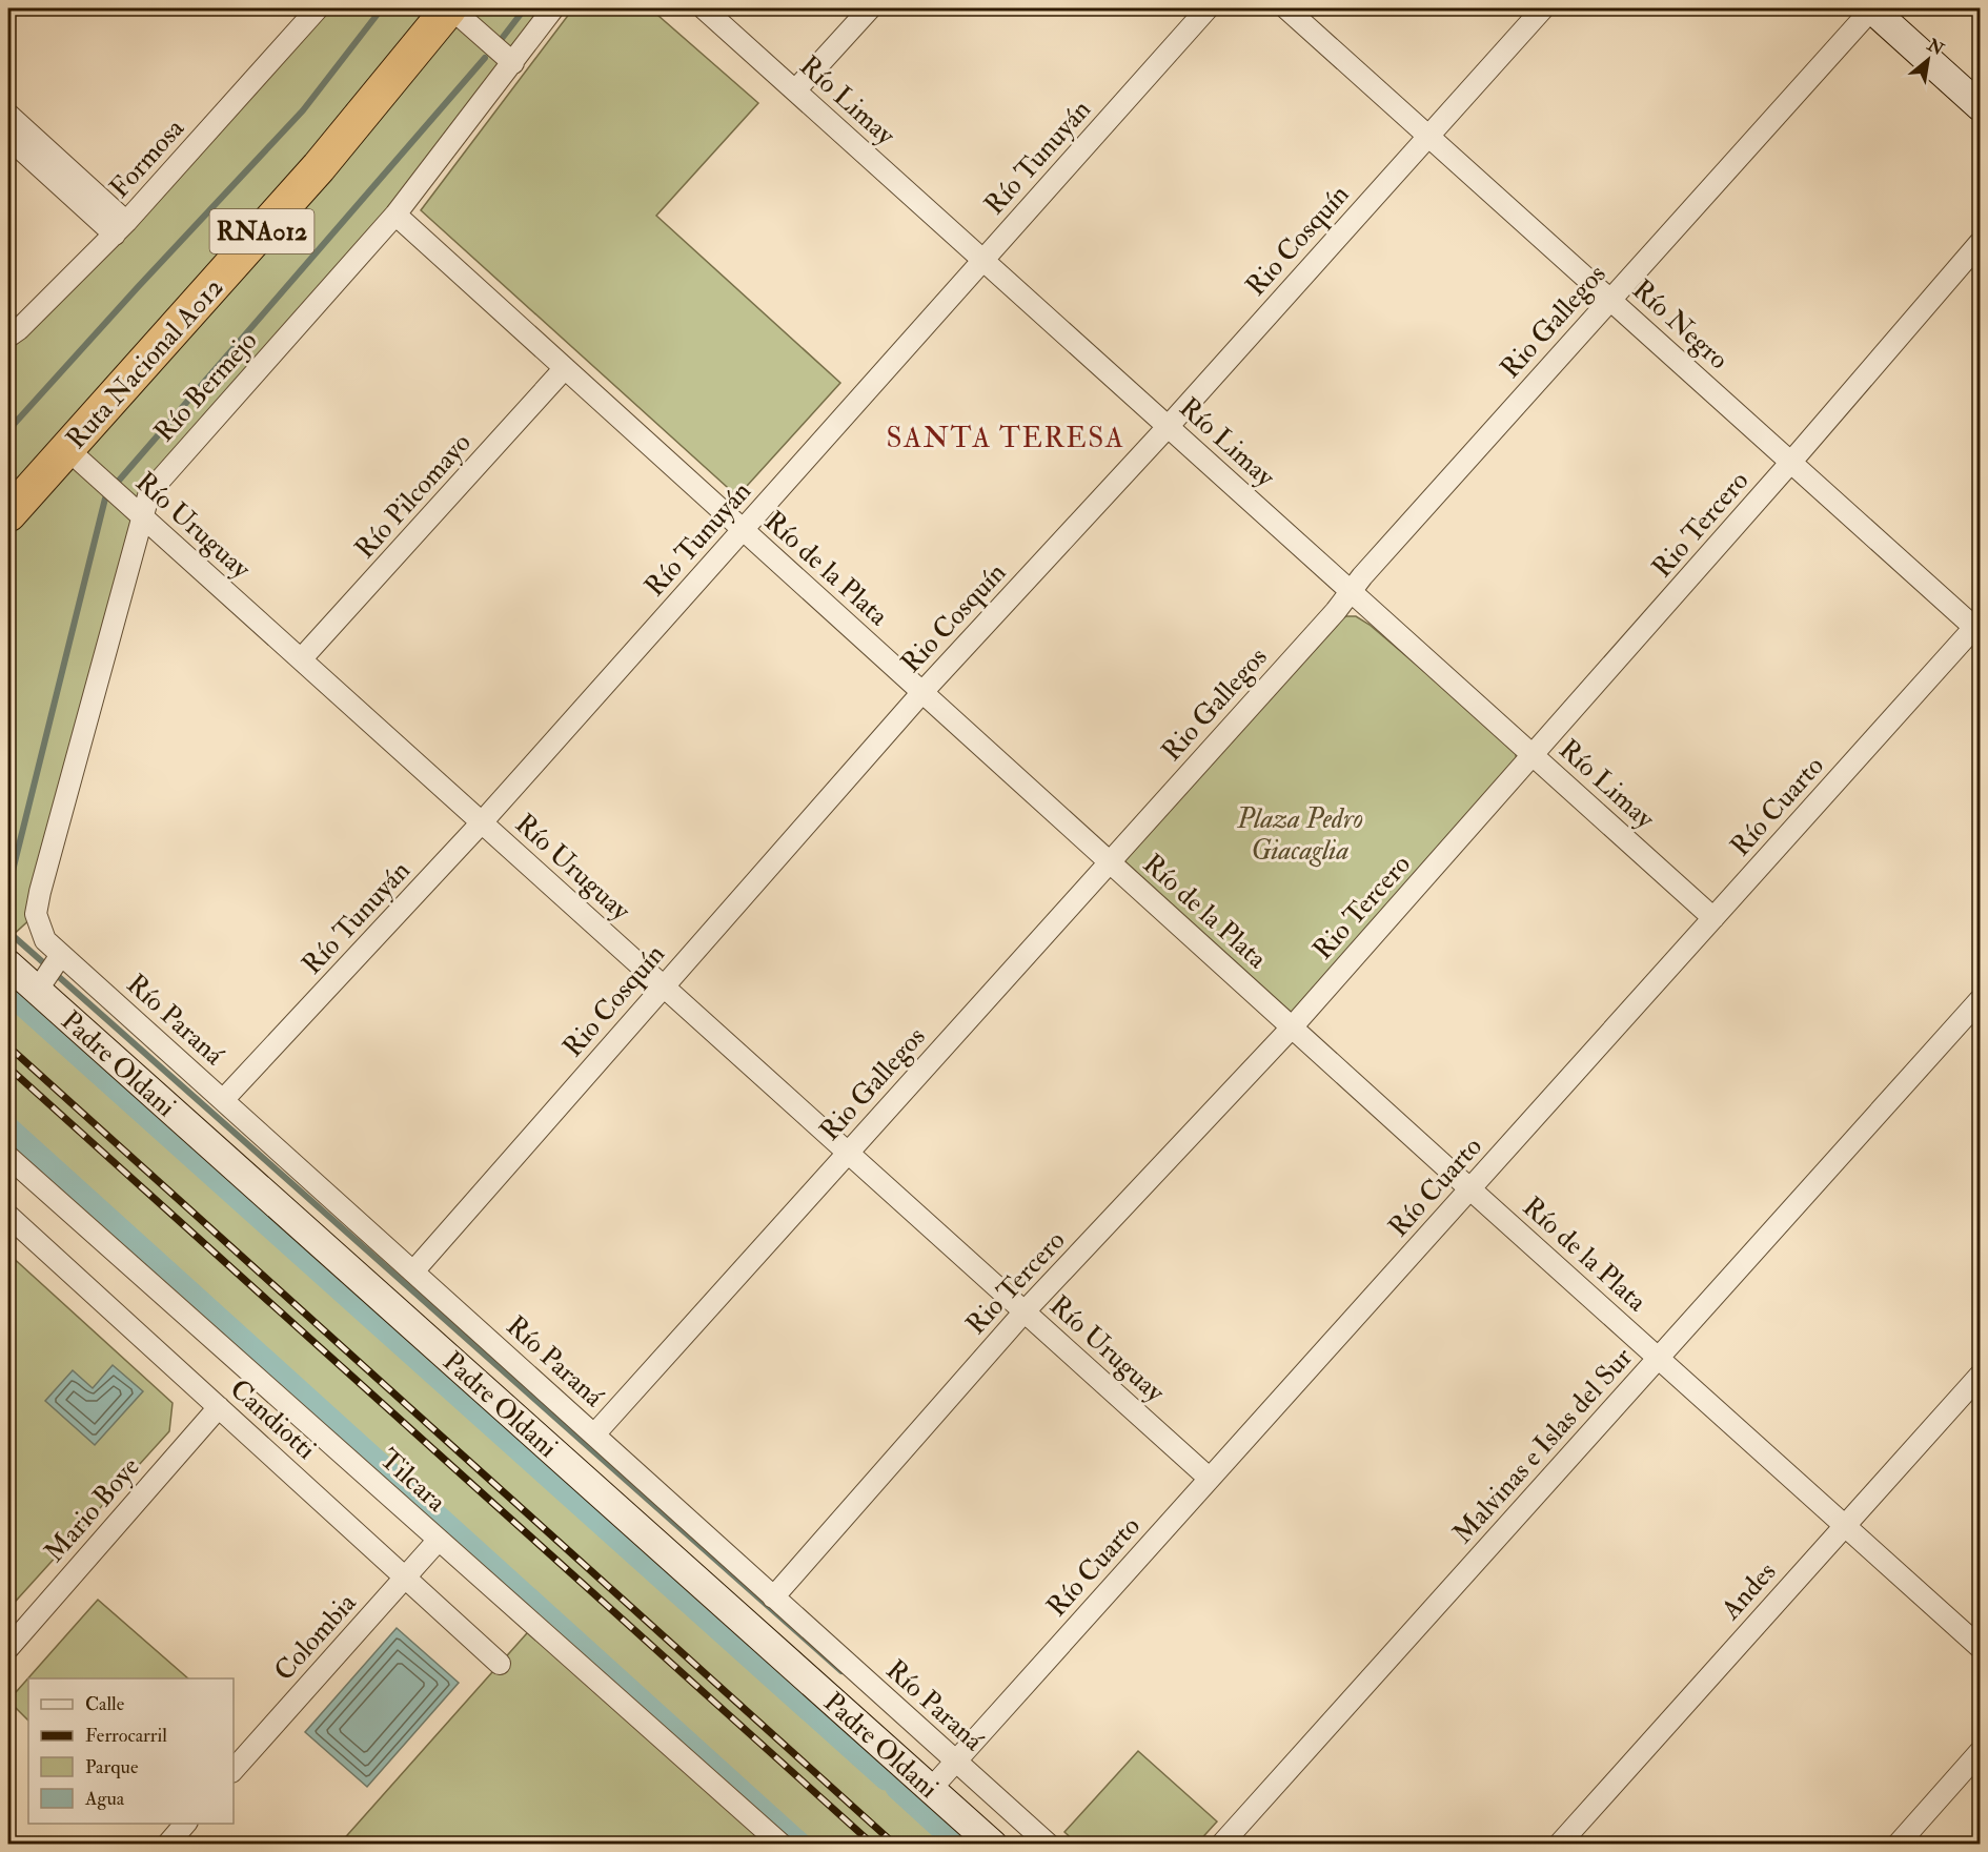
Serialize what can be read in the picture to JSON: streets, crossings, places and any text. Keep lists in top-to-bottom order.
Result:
{
  "streets": {
    "highway": ["RNA012", "Ruta Nacional A012"],
    "main road": ["Padre Oldani"],
    "street": [
      "Río Limay",
      "Río Tunuyán",
      "Formosa",
      "Rio Cosquín",
      "Rio Gallegos",
      "Río Negro",
      "Río Bermejo",
      "Río Pilcomayo",
      "Rio Tercero",
      "Río Uruguay",
      "Río de la Plata",
      "Río Cuarto",
      "Río Paraná",
      "Candiotti",
      "Malvinas e Islas del Sur",
      "Tilcara",
      "Mario Boye",
      "Andes",
      "Colombia"
    ]
  },
  "crossings": [
    ["Río Limay", "Río Tunuyán"],
    ["Río Limay", "Rio Cosquín"],
    ["Río Limay", "Rio Gallegos"],
    ["Río Limay", "Rio Tercero"],
    ["Río Limay", "Río Cuarto"],
    ["Río Tunuyán", "Río Uruguay"],
    ["Río Tunuyán", "Río de la Plata"],
    ["Río Tunuyán", "Río Paraná"],
    ["Rio Cosquín", "Río Negro"],
    ["Rio Cosquín", "Río Uruguay"],
    ["Rio Cosquín", "Río de la Plata"],
    ["Rio Cosquín", "Río Paraná"],
    ["Rio Gallegos", "Río Negro"],
    ["Rio Gallegos", "Río Uruguay"],
    ["Rio Gallegos", "Río de la Plata"],
    ["Rio Gallegos", "Río Paraná"],
    ["Río Negro", "Rio Tercero"],
    ["Río Negro", "Río Cuarto"],
    ["Ruta Nacional A012", "Río Uruguay"],
    ["Río Bermejo", "Río Uruguay"],
    ["Río Bermejo", "Río de la Plata"],
    ["Río Bermejo", "Río Paraná"],
    ["Río Pilcomayo", "Río Uruguay"],
    ["Río Pilcomayo", "Río de la Plata"],
    ["Rio Tercero", "Río Uruguay"],
    ["Rio Tercero", "Río de la Plata"],
    ["Rio Tercero", "Río Paraná"],
    ["Río Uruguay", "Río Cuarto"],
    ["Río de la Plata", "Río Cuarto"],
    ["Río de la Plata", "Malvinas e Islas del Sur"],
    ["Río de la Plata", "Andes"],
    ["Río Cuarto", "Río Paraná"],
    ["Río Cuarto", "Padre Oldani"],
    ["Candiotti", "Mario Boye"],
    ["Candiotti", "Colombia"],
    ["Tilcara", "Colombia"]
  ],
  "districts": ["SANTA TERESA"],
  "parks": ["Plaza Pedro Giacaglia"],
  "legend": [
    "Calle",
    "Ferrocarril",
    "Parque",
    "Agua"
  ],
  "north": "top right"
}
